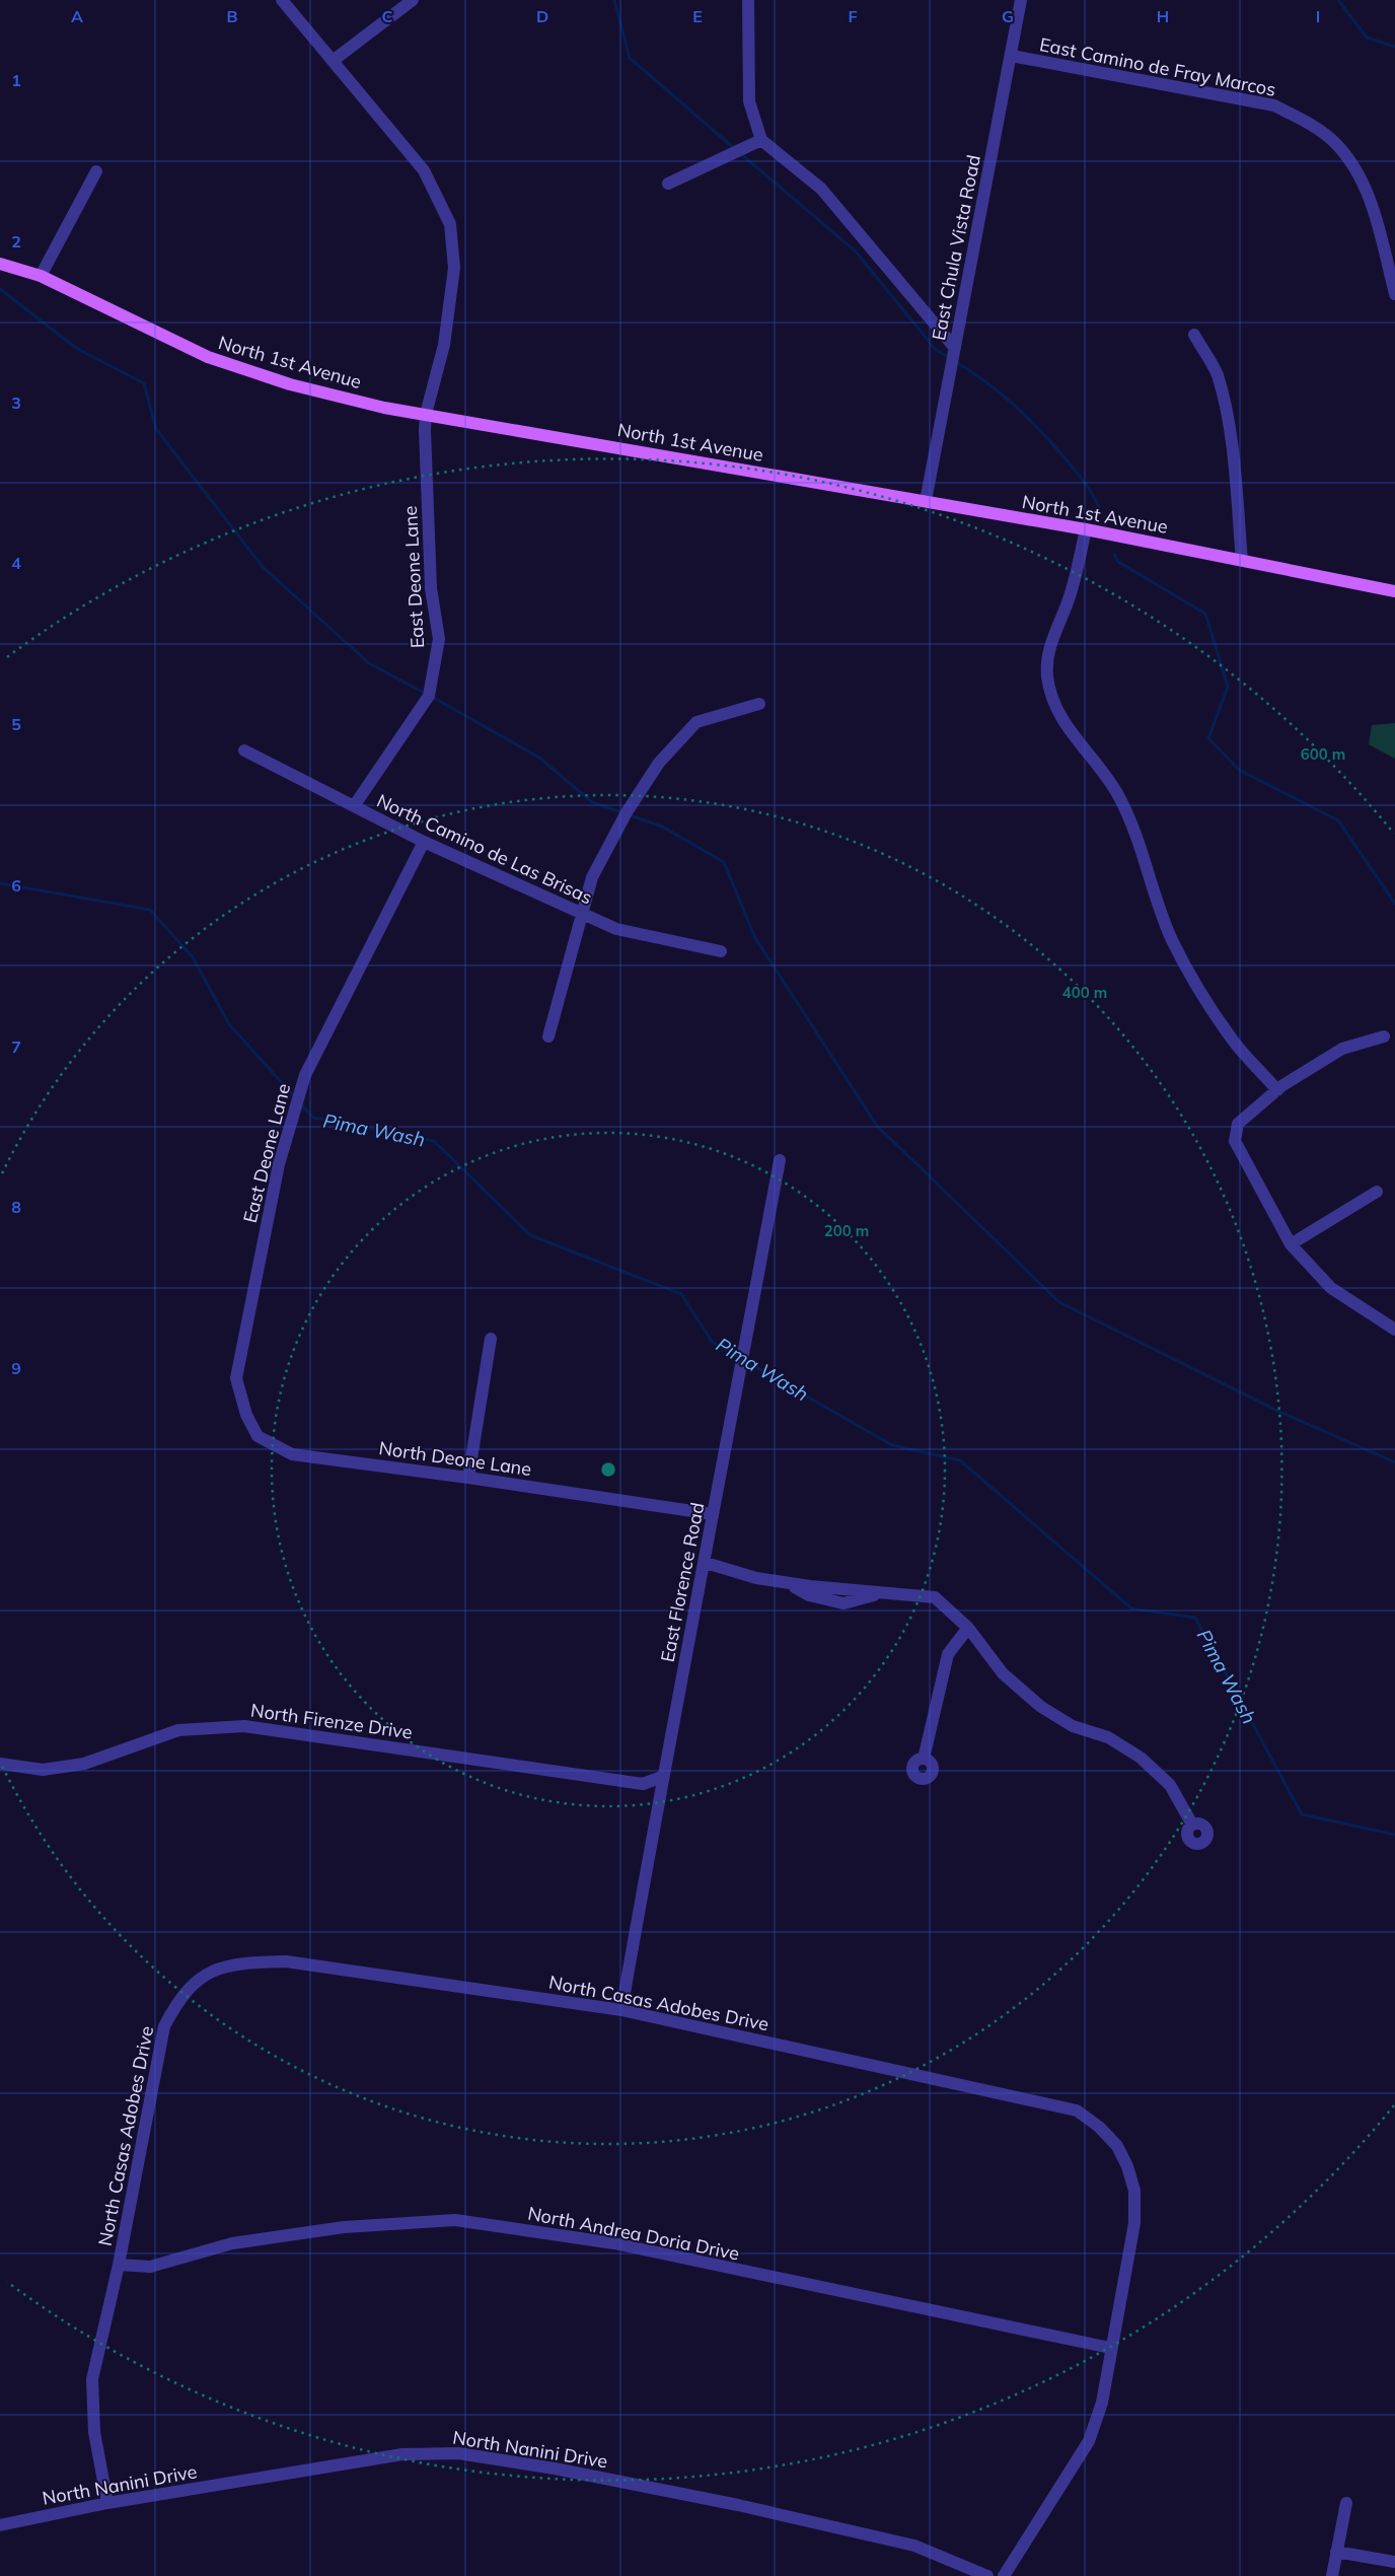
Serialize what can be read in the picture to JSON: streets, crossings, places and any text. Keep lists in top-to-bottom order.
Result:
{
  "streets": {
    "main road": ["North 1st Avenue"],
    "street": [
      "East Camino de Fray Marcos",
      "East Chula Vista Road",
      "East Deone Lane",
      "North Camino de Las Brisas",
      "North Deone Lane",
      "East Florence Road",
      "North Firenze Drive",
      "North Casas Adobes Drive",
      "North Andrea Doria Drive",
      "North Nanini Drive"
    ]
  },
  "crossings": [
    ["East Camino de Fray Marcos", "East Chula Vista Road"],
    ["East Chula Vista Road", "North 1st Avenue"],
    ["North 1st Avenue", "East Deone Lane"],
    ["East Deone Lane", "North Camino de Las Brisas"],
    ["East Deone Lane", "North Deone Lane"],
    ["North Deone Lane", "East Florence Road"],
    ["East Florence Road", "North Firenze Drive"],
    ["East Florence Road", "North Casas Adobes Drive"],
    ["North Casas Adobes Drive", "North Andrea Doria Drive"],
    ["North Casas Adobes Drive", "North Nanini Drive"]
  ],
  "water": ["Pima Wash"],
  "grid": {
    "columns": [
      "A",
      "B",
      "C",
      "D",
      "E",
      "F",
      "G",
      "H",
      "I"
    ],
    "rows": [
      "1",
      "2",
      "3",
      "4",
      "5",
      "6",
      "7",
      "8",
      "9"
    ]
  },
  "rings": ["600 m", "400 m", "200 m"]
}
